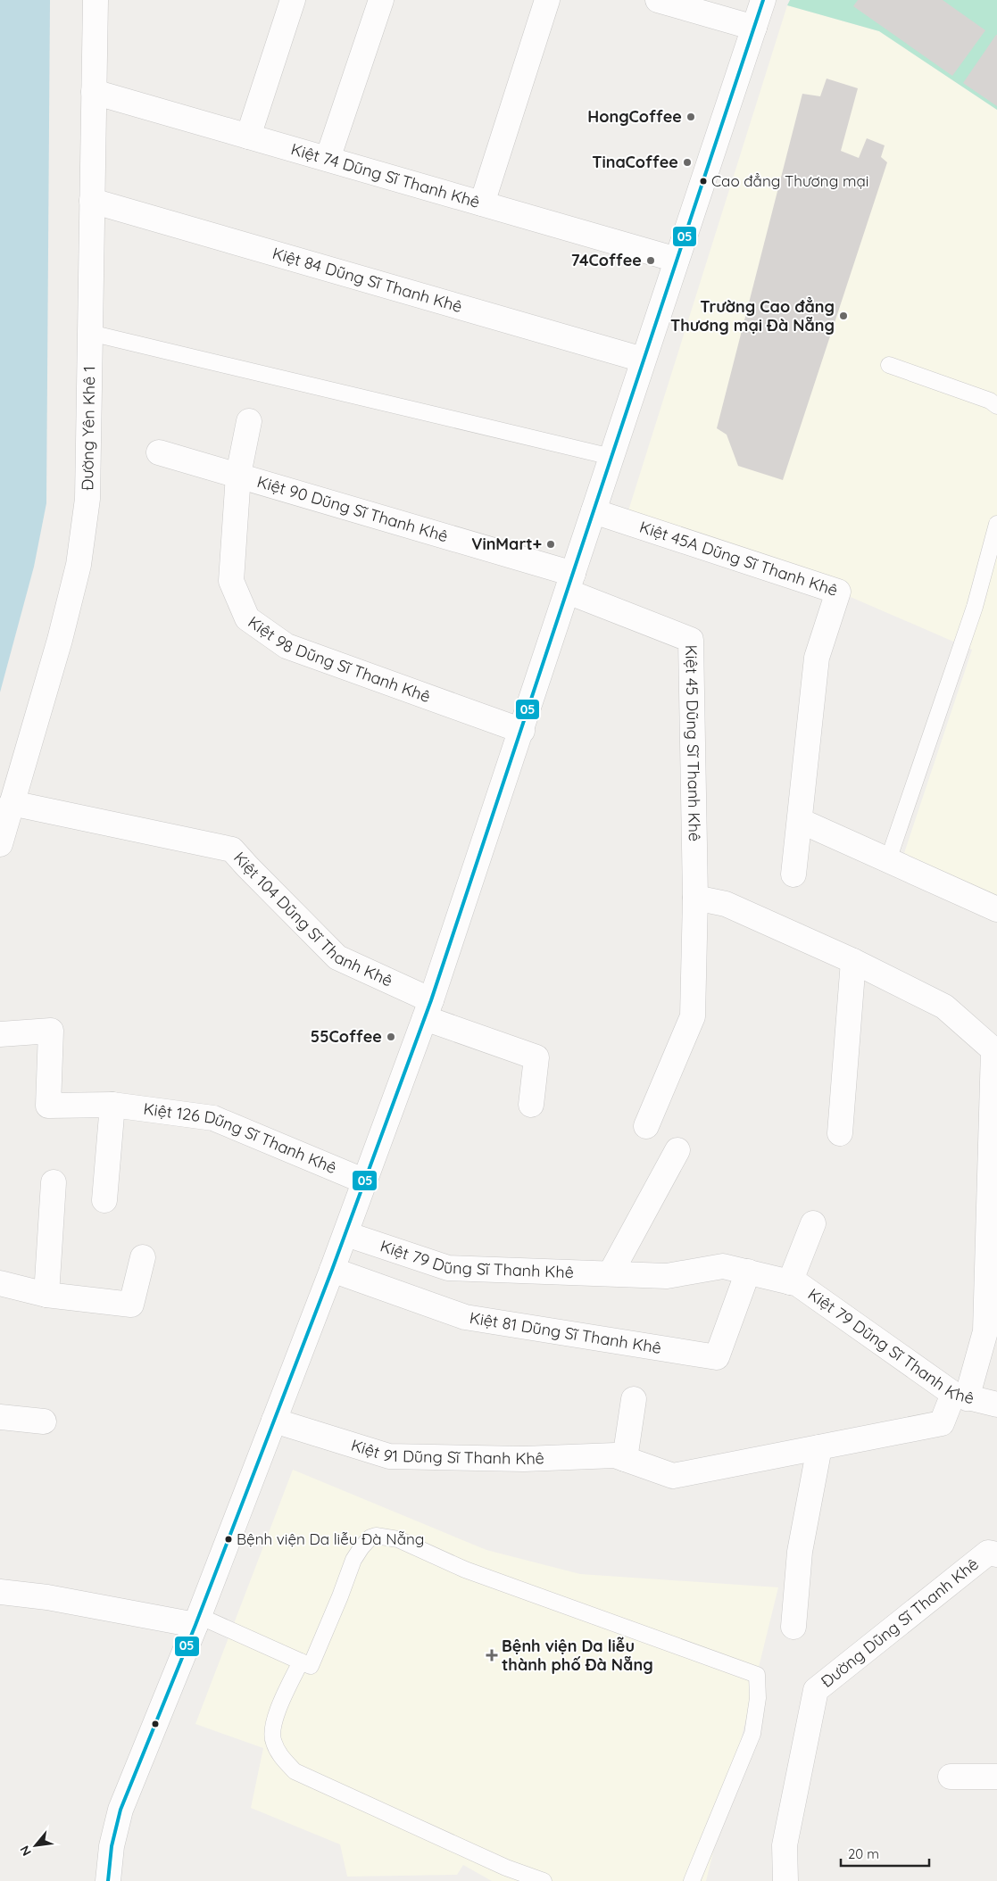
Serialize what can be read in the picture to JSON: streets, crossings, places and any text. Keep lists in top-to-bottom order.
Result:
{
  "streets": {
    "street": [
      "Kiệt 74 Dũng Sĩ Thanh Khê",
      "Kiệt 84 Dũng Sĩ Thanh Khê",
      "Đường Yên Khê 1",
      "Kiệt 90 Dũng Sĩ Thanh Khê",
      "Kiệt 45A Dũng Sĩ Thanh Khê",
      "Kiệt 98 Dũng Sĩ Thanh Khê",
      "Kiệt 45 Dũng Sĩ Thanh Khê",
      "Kiệt 104 Dũng Sĩ Thanh Khê",
      "Kiệt 126 Dũng Sĩ Thanh Khê",
      "Kiệt 79 Dũng Sĩ Thanh Khê",
      "Kiệt 81 Dũng Sĩ Thanh Khê",
      "Kiệt 91 Dũng Sĩ Thanh Khê",
      "Đường Dũng Sĩ Thanh Khê"
    ]
  },
  "crossings": [
    ["Kiệt 74 Dũng Sĩ Thanh Khê", "Đường Yên Khê 1"],
    ["Kiệt 84 Dũng Sĩ Thanh Khê", "Đường Yên Khê 1"],
    ["Đường Yên Khê 1", "Kiệt 104 Dũng Sĩ Thanh Khê"],
    ["Kiệt 90 Dũng Sĩ Thanh Khê", "Kiệt 98 Dũng Sĩ Thanh Khê"],
    ["Kiệt 90 Dũng Sĩ Thanh Khê", "Kiệt 45 Dũng Sĩ Thanh Khê"],
    ["Kiệt 79 Dũng Sĩ Thanh Khê", "Kiệt 81 Dũng Sĩ Thanh Khê"],
    ["Kiệt 79 Dũng Sĩ Thanh Khê", "Kiệt 91 Dũng Sĩ Thanh Khê"]
  ],
  "places": {
    "other": [
      "HongCoffee",
      "TinaCoffee",
      "Cao đẳng Thương mại",
      "74Coffee",
      "Trường Cao đẳng Thương mại Đà Nẵng",
      "VinMart+",
      "55Coffee",
      "Bệnh viện Da liễu Đà Nẵng"
    ],
    "health": ["Bệnh viện Da liễu thành phố Đà Nẵng"]
  },
  "lines": ["transit line 05"],
  "scale_bar": "20 m",
  "north": "bottom left"
}
